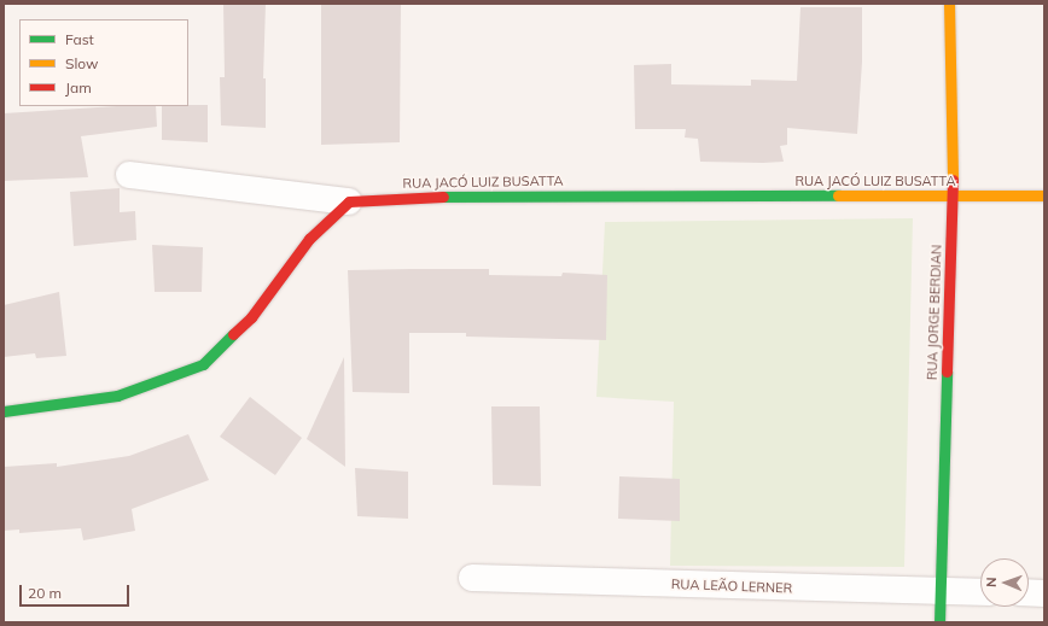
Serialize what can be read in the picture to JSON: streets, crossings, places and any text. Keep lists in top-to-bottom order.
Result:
{
  "streets": {
    "street": ["RUA JACÓ LUIZ BUSATTA", "RUA JORGE BERDIAN", "RUA LEÃO LERNER"]
  },
  "crossings": [
    ["RUA JACÓ LUIZ BUSATTA", "RUA JORGE BERDIAN"],
    ["RUA JORGE BERDIAN", "RUA LEÃO LERNER"]
  ],
  "legend": ["Fast", "Slow", "Jam"],
  "scale_bar": "20 m",
  "north": "left"
}
